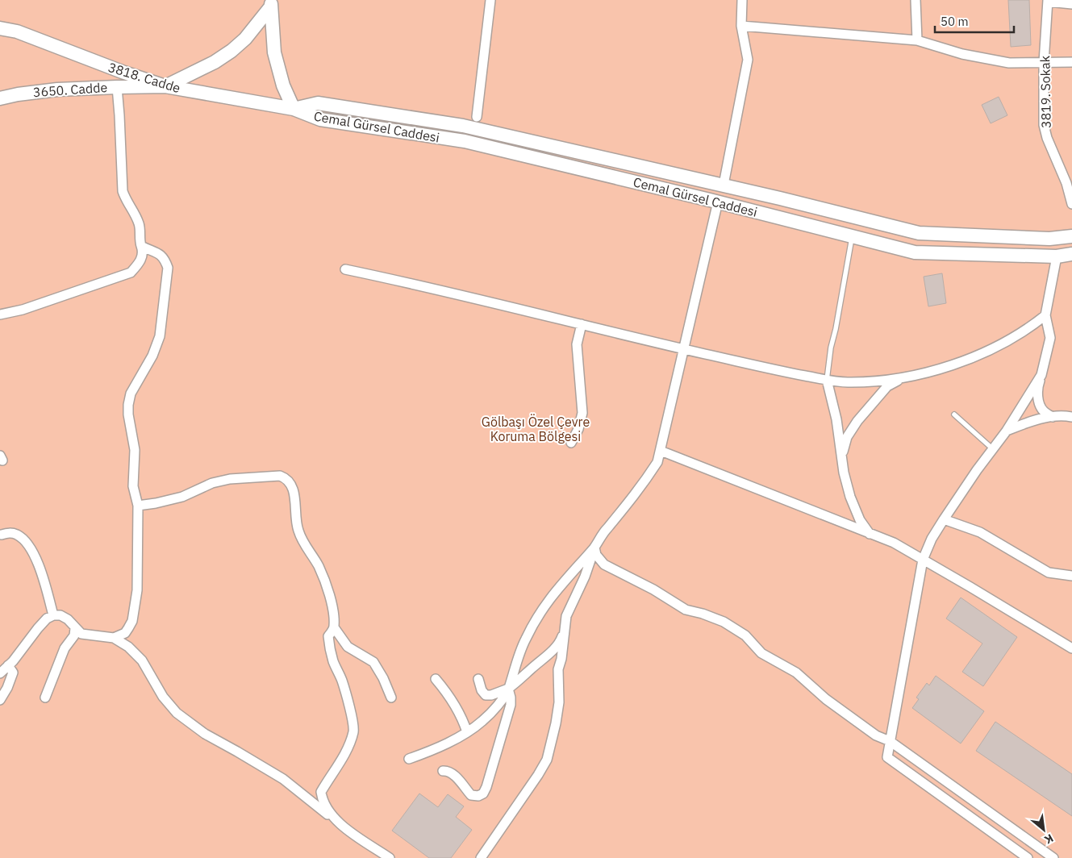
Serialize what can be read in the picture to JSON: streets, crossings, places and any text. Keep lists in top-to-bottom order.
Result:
{
  "streets": {
    "street": [
      "3818. Cadde",
      "3650. Cadde",
      "3819. Sokak",
      "Cemal Gürsel Caddesi"
    ]
  },
  "crossings": [
    ["3818. Cadde", "3650. Cadde"],
    ["3818. Cadde", "Cemal Gürsel Caddesi"]
  ],
  "parks": ["Gölbaşı Özel Çevre Koruma Bölgesi"],
  "scale_bar": "50 m",
  "north": "bottom right"
}
